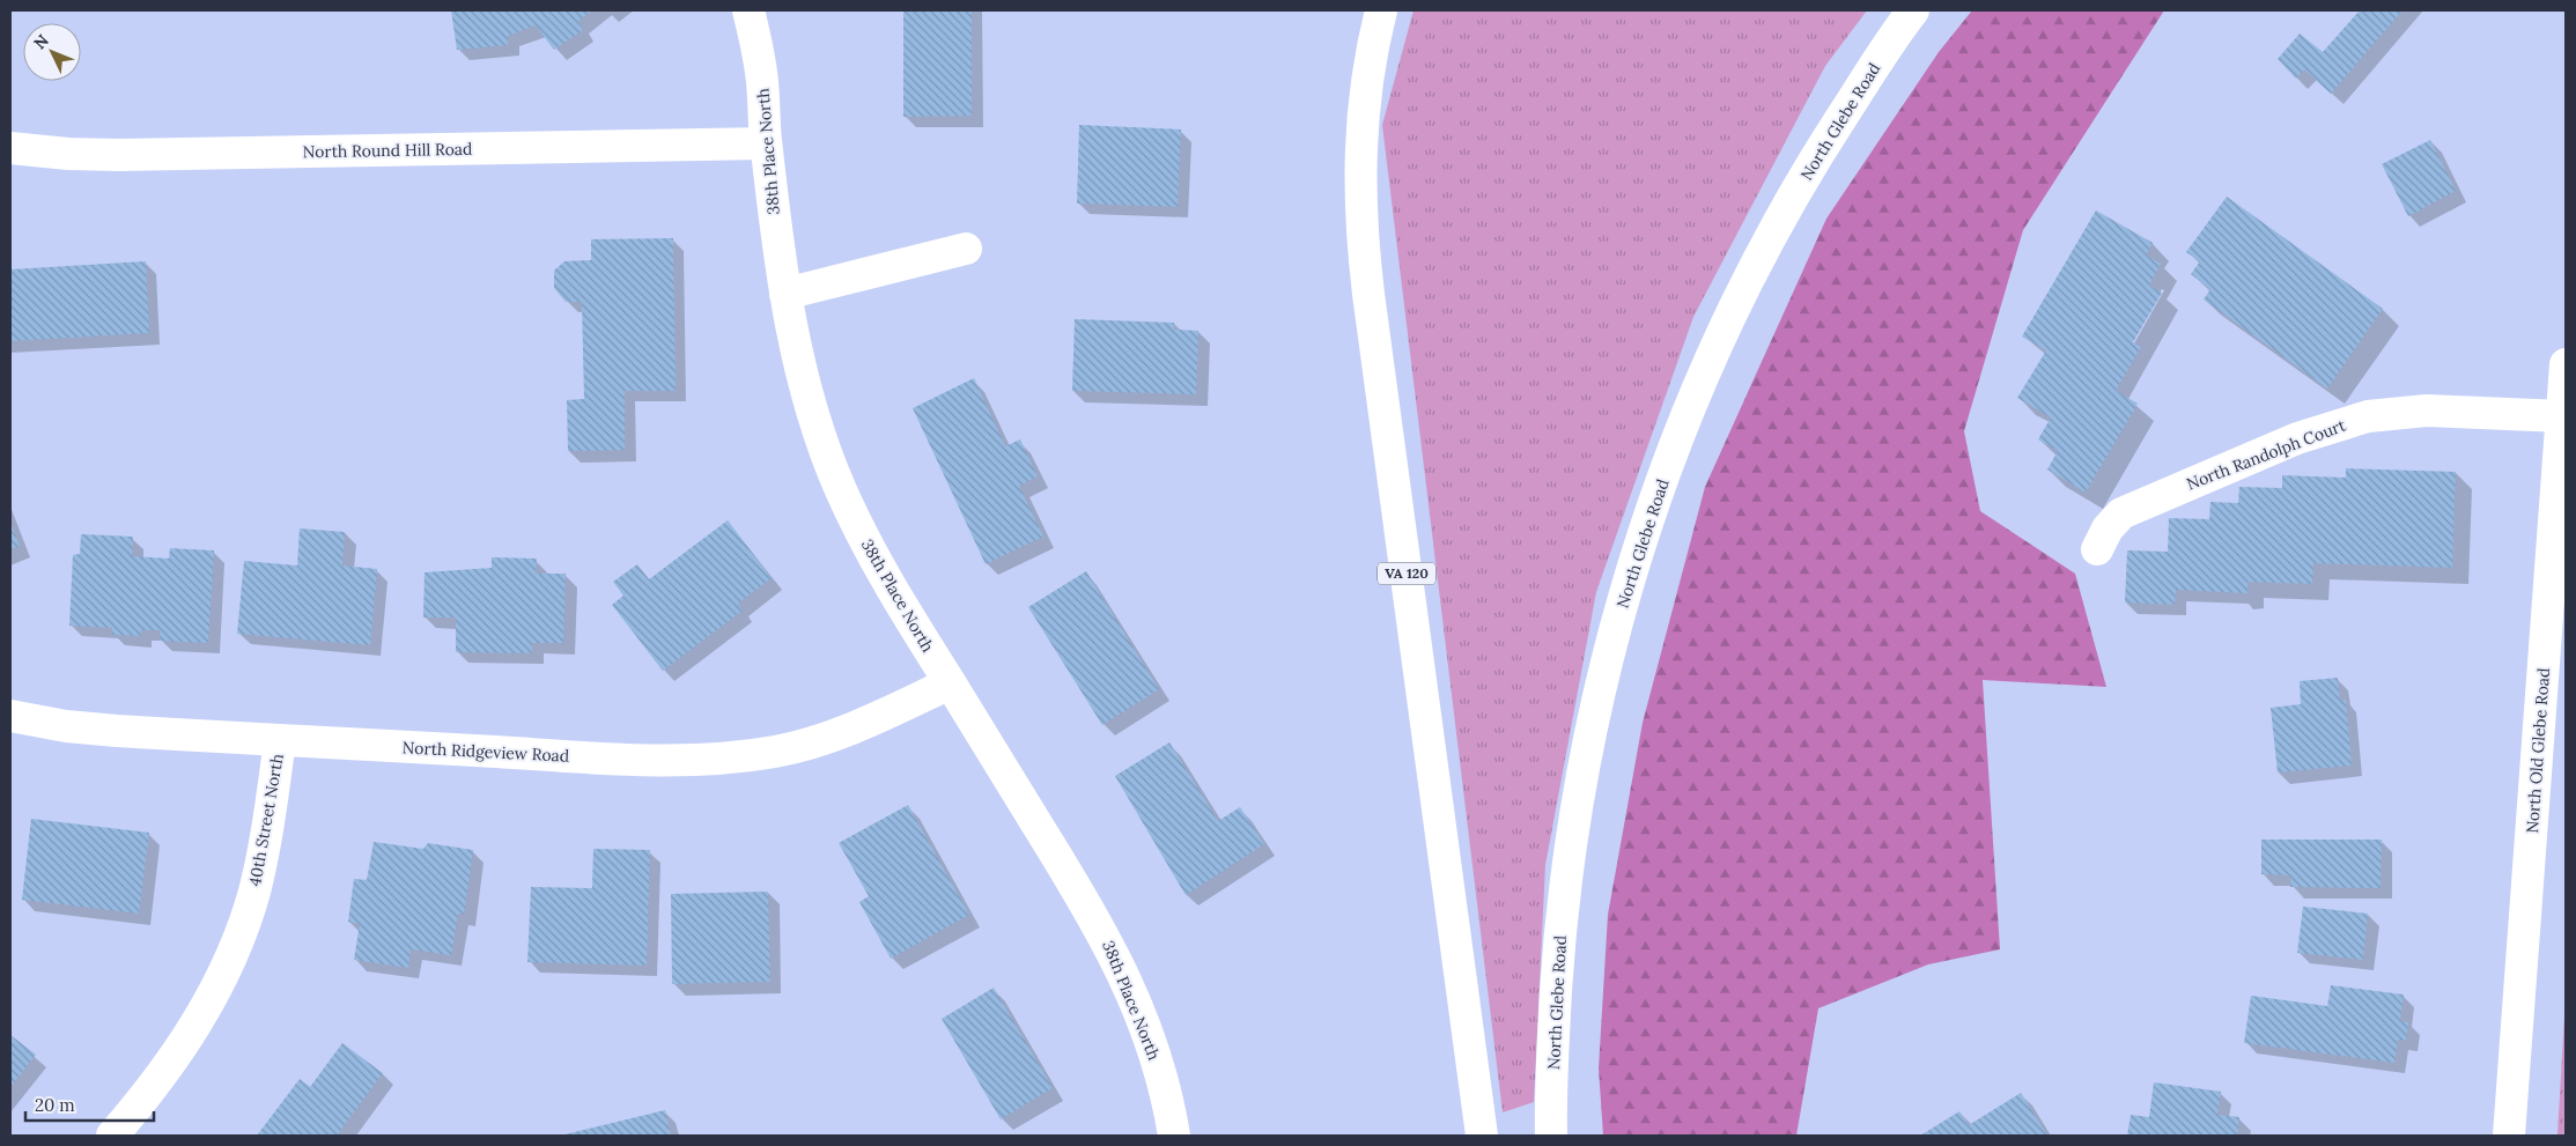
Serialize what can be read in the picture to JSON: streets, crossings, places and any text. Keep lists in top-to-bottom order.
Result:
{
  "streets": {
    "street": [
      "North Glebe Road",
      "North Round Hill Road",
      "38th Place North",
      "North Randolph Court",
      "VA 120",
      "North Old Glebe Road",
      "North Ridgeview Road",
      "40th Street North"
    ]
  },
  "crossings": [
    ["North Round Hill Road", "38th Place North"],
    ["38th Place North", "North Ridgeview Road"],
    ["North Randolph Court", "North Old Glebe Road"],
    ["North Ridgeview Road", "40th Street North"]
  ],
  "scale_bar": "20 m",
  "north": "top left"
}
